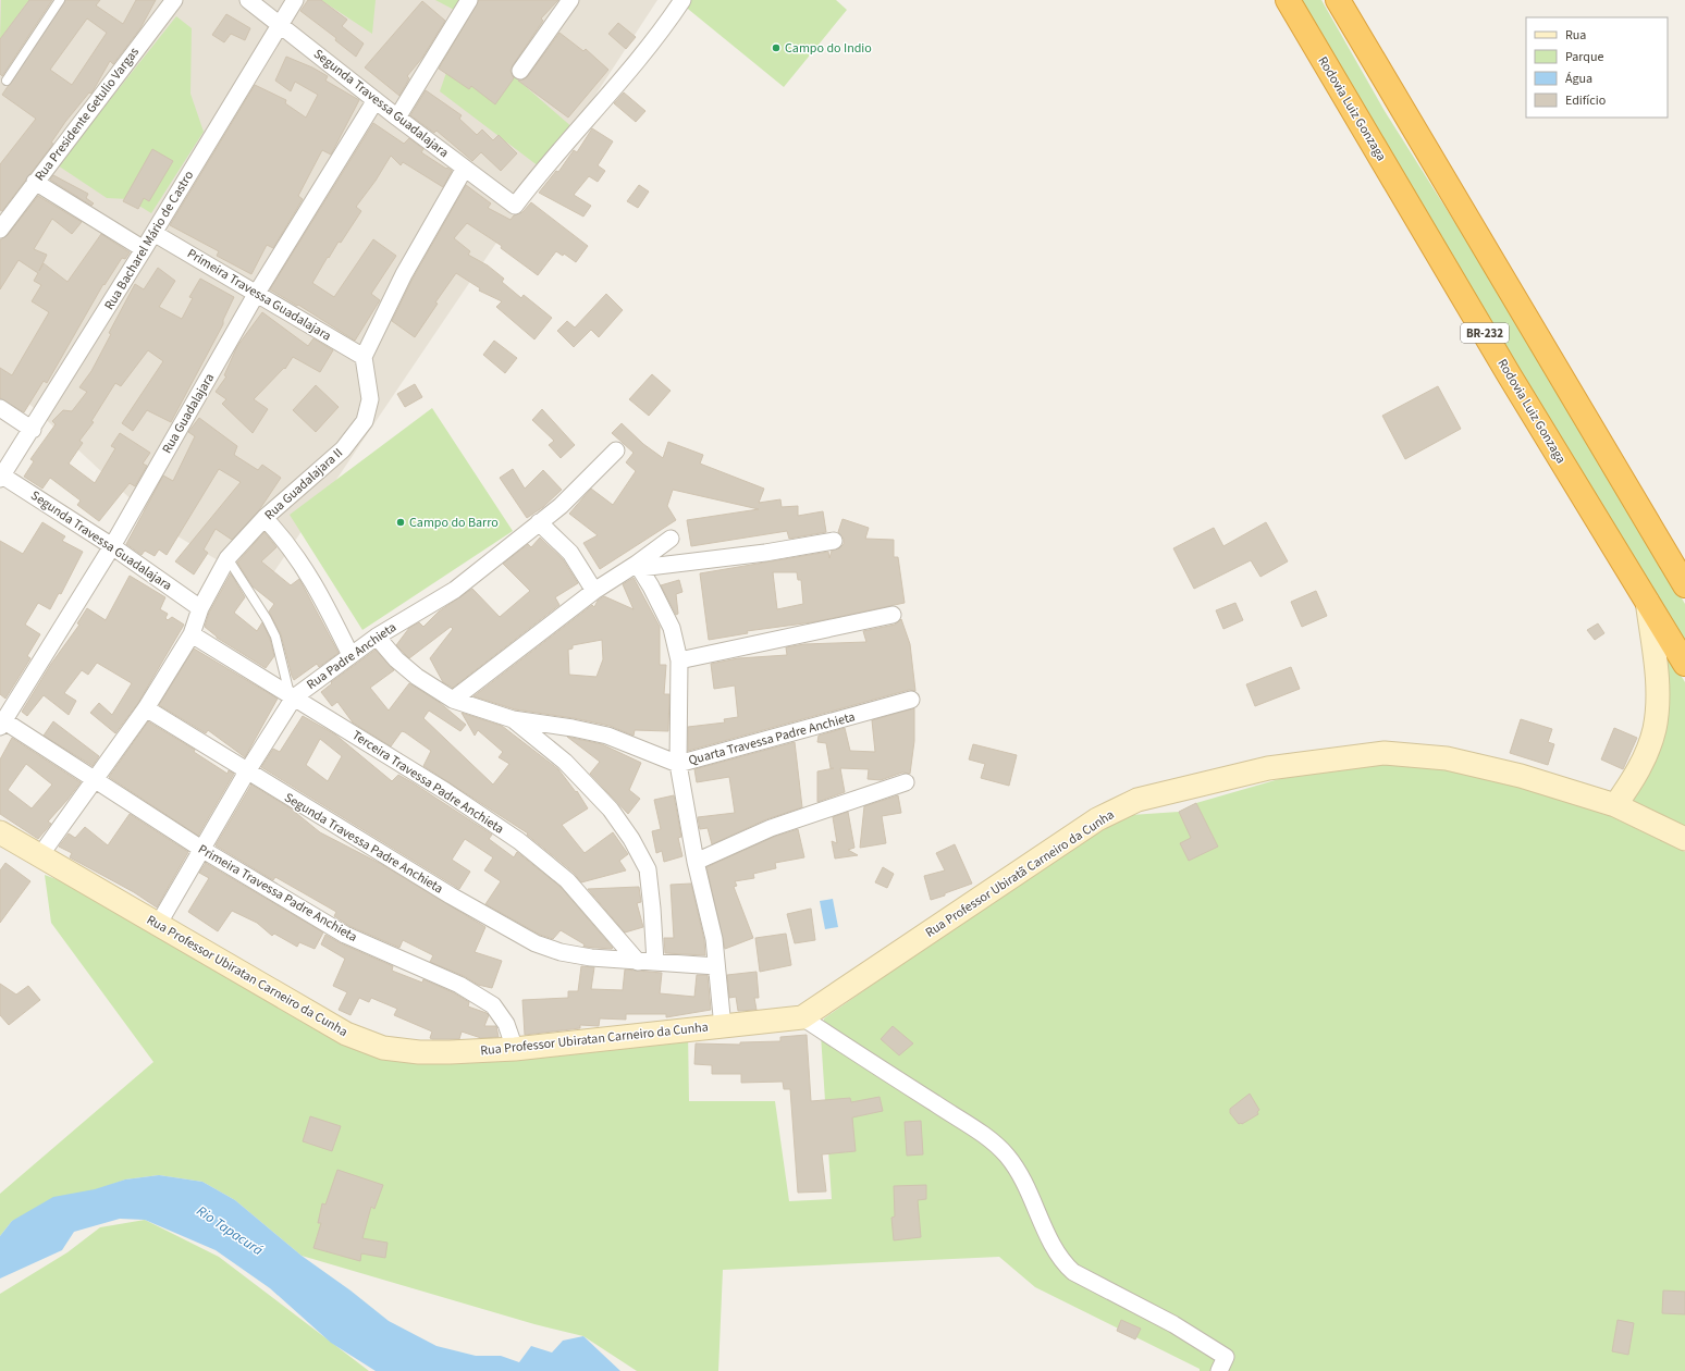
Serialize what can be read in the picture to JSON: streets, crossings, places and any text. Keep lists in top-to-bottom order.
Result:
{
  "streets": {
    "highway": ["Rodovia Luiz Gonzaga", "BR-232"],
    "street": [
      "Segunda Travessa Guadalajara",
      "Rua Presidente Getulio Vargas",
      "Rua Bacharel Mário de Castro",
      "Primeira Travessa Guadalajara",
      "Rua Guadalajara",
      "Rua Guadalajara II",
      "Rua Padre Anchieta",
      "Quarta Travessa Padre Anchieta",
      "Terceira Travessa Padre Anchieta",
      "Segunda Travessa Padre Anchieta",
      "Rua Professor Ubiratã Carneiro da Cunha",
      "Primeira Travessa Padre Anchieta",
      "Rua Professor Ubiratan Carneiro da Cunha"
    ]
  },
  "crossings": [
    ["Segunda Travessa Guadalajara", "Rua Bacharel Mário de Castro"],
    ["Segunda Travessa Guadalajara", "Rua Guadalajara"],
    ["Segunda Travessa Guadalajara", "Rua Guadalajara II"],
    ["Rua Bacharel Mário de Castro", "Primeira Travessa Guadalajara"],
    ["Primeira Travessa Guadalajara", "Rua Guadalajara"],
    ["Primeira Travessa Guadalajara", "Rua Guadalajara II"],
    ["Rua Guadalajara II", "Terceira Travessa Padre Anchieta"],
    ["Rua Guadalajara II", "Segunda Travessa Padre Anchieta"],
    ["Rua Guadalajara II", "Primeira Travessa Padre Anchieta"],
    ["Rua Guadalajara II", "Rua Professor Ubiratan Carneiro da Cunha"],
    ["Rua Padre Anchieta", "Quarta Travessa Padre Anchieta"],
    ["Rua Padre Anchieta", "Terceira Travessa Padre Anchieta"],
    ["Rua Padre Anchieta", "Segunda Travessa Padre Anchieta"],
    ["Rua Padre Anchieta", "Primeira Travessa Padre Anchieta"],
    ["Rua Padre Anchieta", "Rua Professor Ubiratan Carneiro da Cunha"],
    ["Terceira Travessa Padre Anchieta", "Segunda Travessa Padre Anchieta"],
    ["Rua Professor Ubiratã Carneiro da Cunha", "Rua Professor Ubiratan Carneiro da Cunha"],
    ["Primeira Travessa Padre Anchieta", "Rua Professor Ubiratan Carneiro da Cunha"]
  ],
  "water": ["Rio Tapacurá"],
  "places": ["Campo do Indio", "Campo do Barro"],
  "legend": [
    "Rua",
    "Parque",
    "Água",
    "Edifício"
  ]
}
